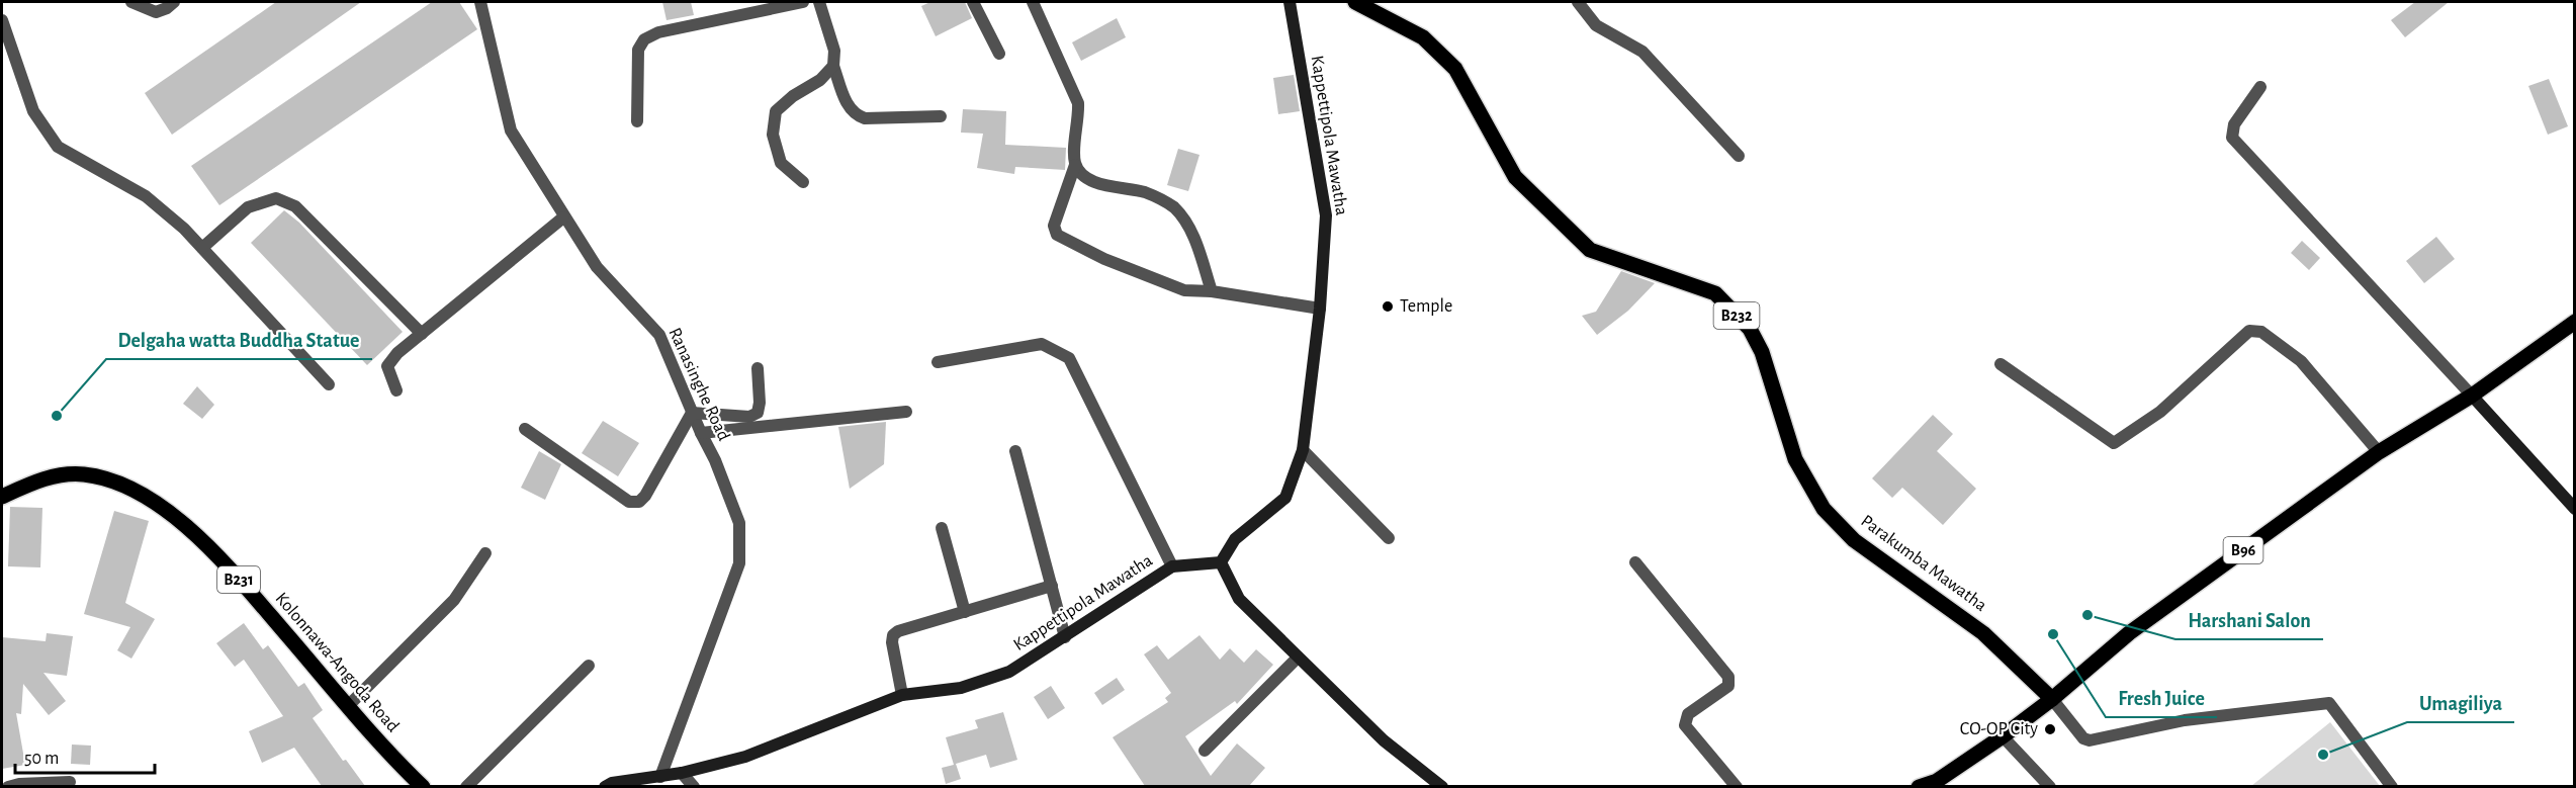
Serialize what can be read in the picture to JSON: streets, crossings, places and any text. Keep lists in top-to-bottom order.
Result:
{
  "streets": {
    "main road": [
      "B232",
      "B96",
      "Parakumba Mawatha",
      "B231",
      "Kolonnawa-Angoda Road"
    ],
    "street": ["Kappettipola Mawatha", "Ranasinghe Road"]
  },
  "crossings": [
    ["Kappettipola Mawatha", "Ranasinghe Road"],
    ["B96", "Parakumba Mawatha"]
  ],
  "places": [
    "Temple",
    "Delgaha watta Buddha Statue",
    "Harshani Salon",
    "Fresh Juice",
    "CO-OP City",
    "Umagiliya"
  ],
  "scale_bar": "50 m"
}
